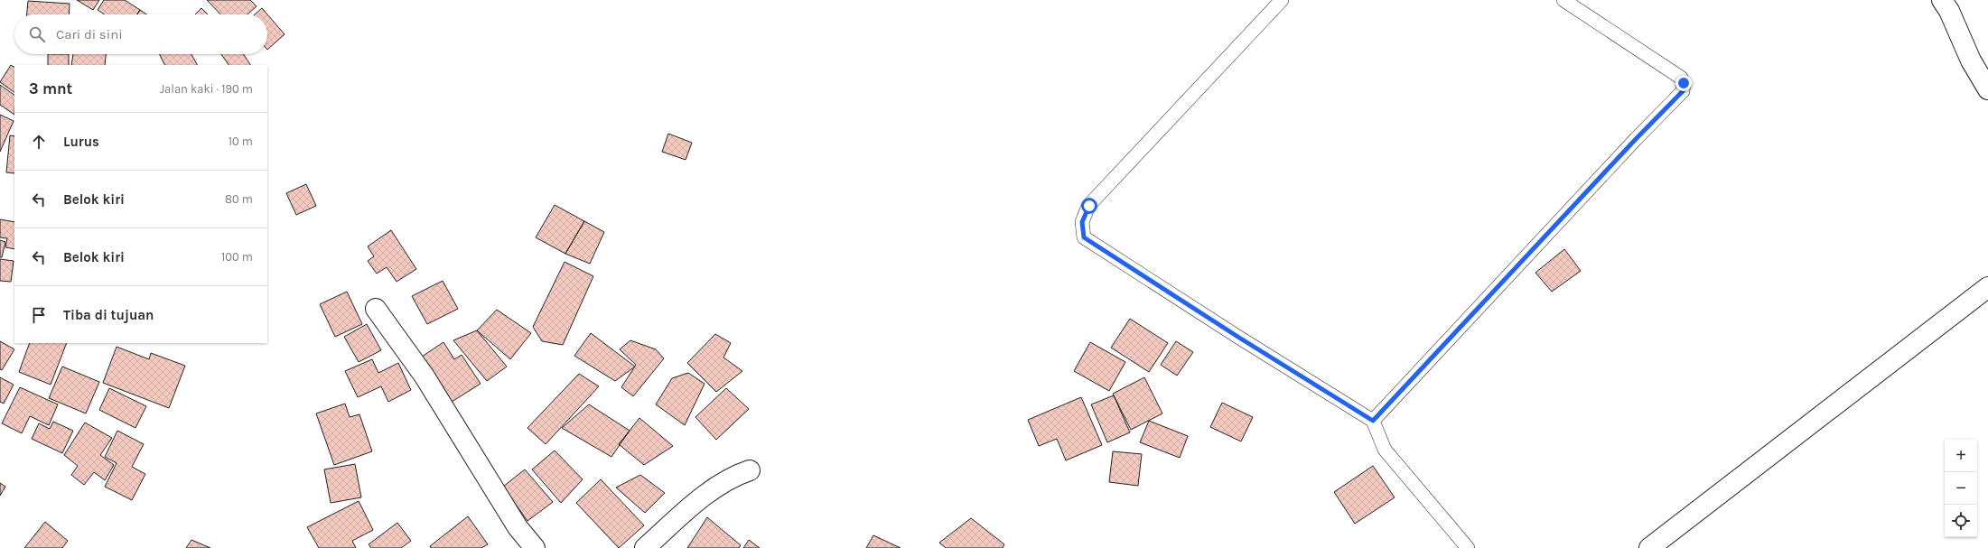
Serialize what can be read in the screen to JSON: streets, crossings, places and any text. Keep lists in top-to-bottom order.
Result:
{
  "page": {
    "search": "Cari di sini",
    "heading": ["3 mnt", "Jalan kaki · 190 m"],
    "list": [
      ["Lurus", "10 m"],
      ["Belok kiri", "80 m"],
      ["Belok kiri", "100 m"],
      "Tiba di tujuan"
    ],
    "map_buttons": ["+", "−"]
  }
}
